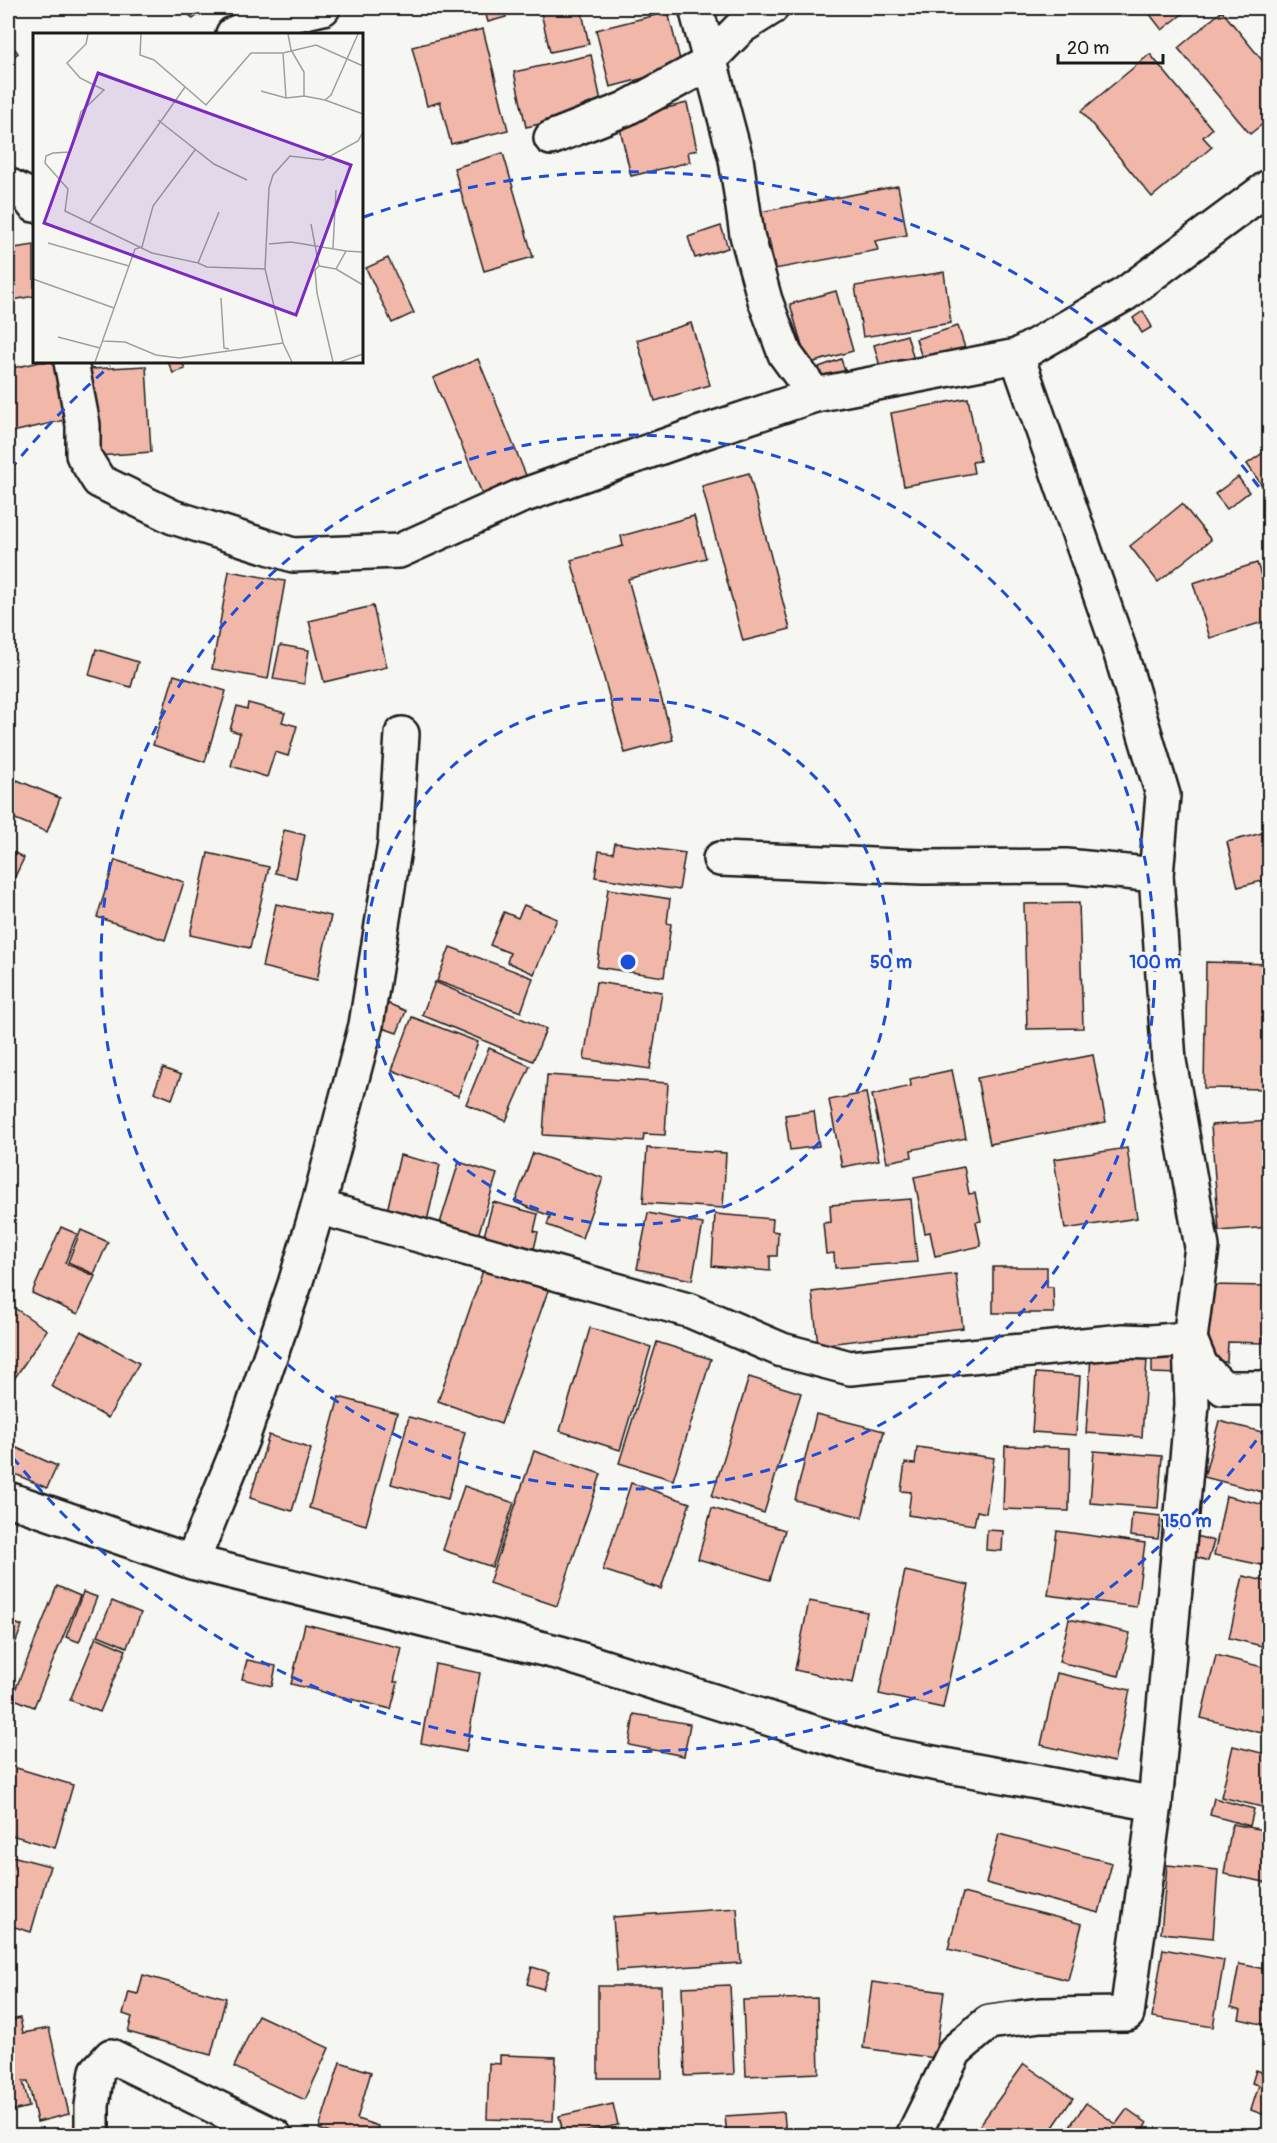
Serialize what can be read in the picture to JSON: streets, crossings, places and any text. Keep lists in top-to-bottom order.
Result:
{
  "scale_bar": "20 m",
  "rings": ["50 m", "100 m", "150 m"]
}
